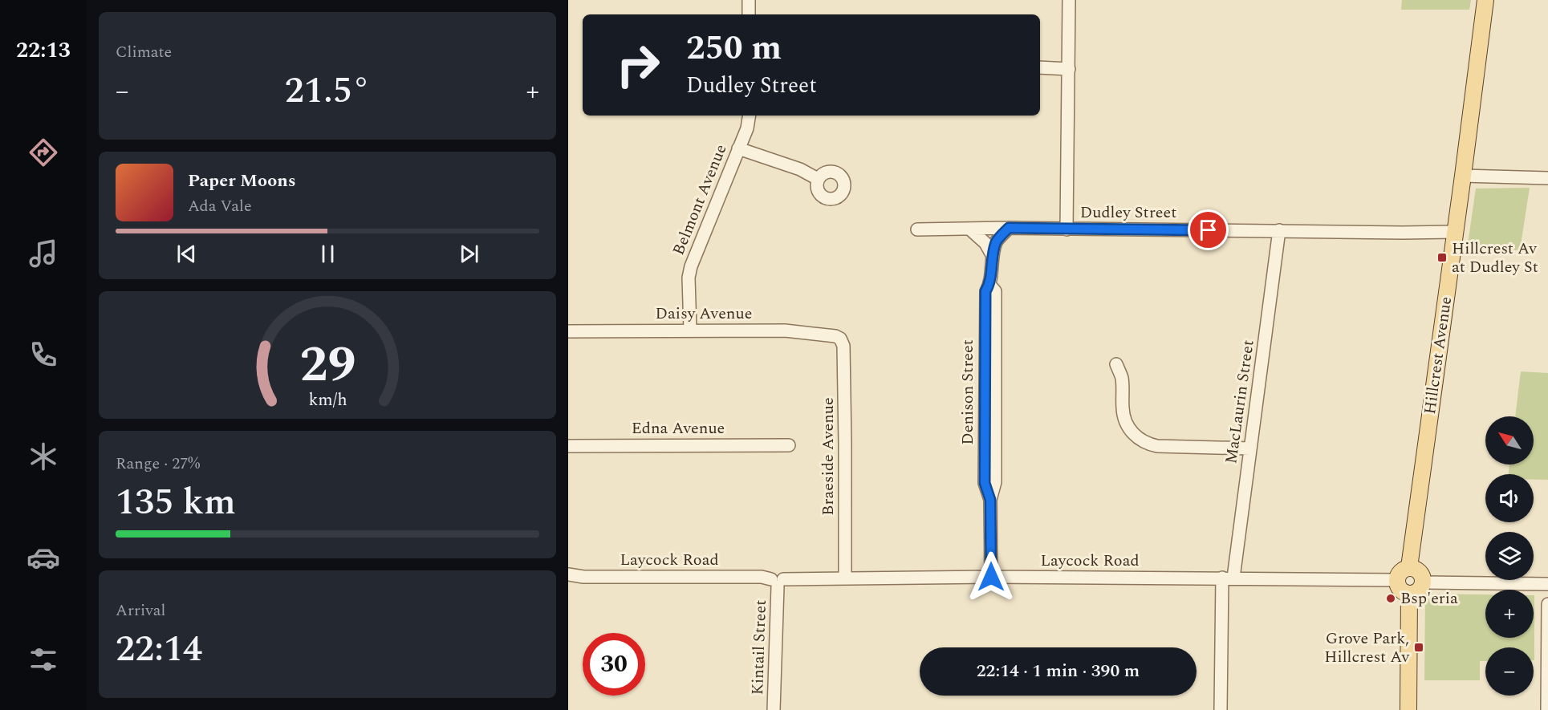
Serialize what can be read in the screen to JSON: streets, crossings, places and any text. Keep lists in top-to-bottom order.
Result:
{
  "streets": {
    "main road": ["Hillcrest Avenue"],
    "street": [
      "Belmont Avenue",
      "Dudley Street",
      "Daisy Avenue",
      "Denison Street",
      "MacLaurin Street",
      "Edna Avenue",
      "Braeside Avenue",
      "Laycock Road",
      "Kintail Street"
    ]
  },
  "crossings": [
    ["Belmont Avenue", "Daisy Avenue"],
    ["Dudley Street", "Hillcrest Avenue"],
    ["Dudley Street", "Denison Street"],
    ["Dudley Street", "MacLaurin Street"],
    ["Daisy Avenue", "Braeside Avenue"],
    ["Hillcrest Avenue", "Laycock Road"],
    ["Denison Street", "Laycock Road"],
    ["MacLaurin Street", "Laycock Road"],
    ["Braeside Avenue", "Laycock Road"],
    ["Laycock Road", "Kintail Street"]
  ],
  "places": {
    "transit": ["Hillcrest Av at Dudley St", "Grove Park, Hillcrest Av"],
    "other": ["Bsp'eria"]
  },
  "north": "top left",
  "page": {
    "tabs": "22:13",
    "tile": [
      "Climate",
      ["Range · 27%", "135 km"],
      ["Arrival", "22:14"]
    ],
    "turn": ["250 m", "Dudley Street"],
    "heat": ["−", "21.5°", "+"],
    "song": ["Paper Moons", "Ada Vale"],
    "map_buttons": ["+", "−"],
    "limit": "30",
    "trip": "22:14 · 1 min · 390 m",
    "gauge": ["29", "km/h"]
  }
}
